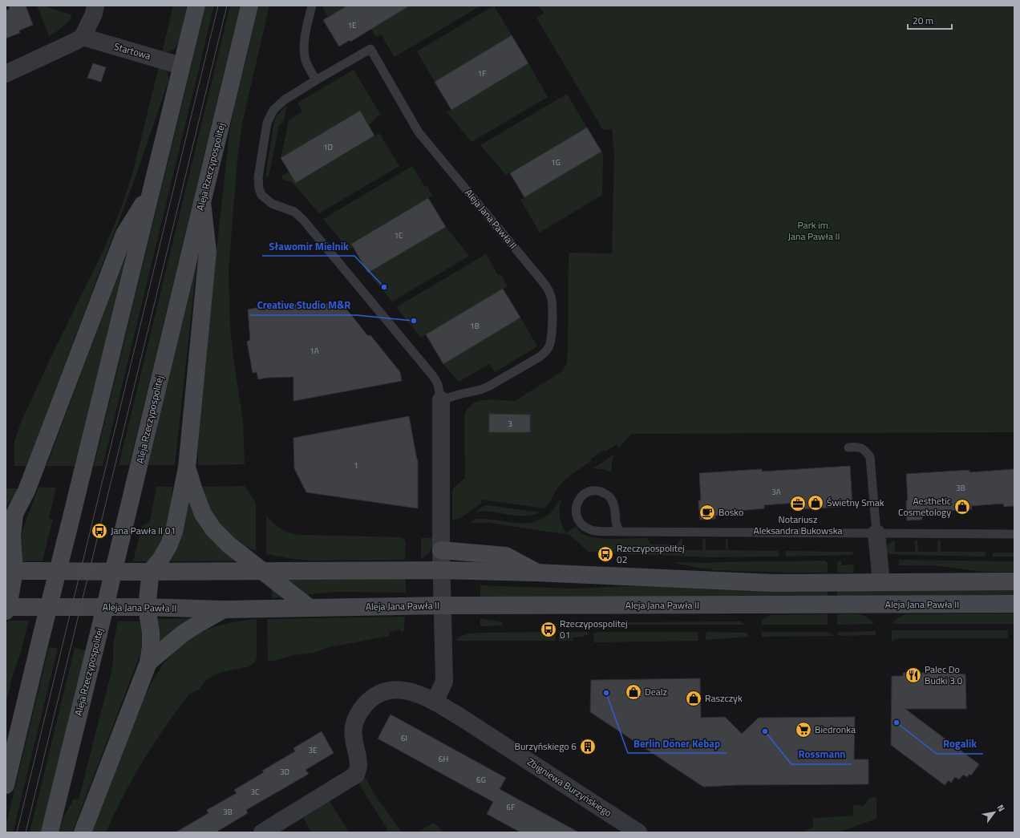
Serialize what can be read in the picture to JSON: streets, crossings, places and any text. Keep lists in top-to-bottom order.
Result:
{
  "streets": {
    "main road": ["Aleja Rzeczypospolitej", "Aleja Jana Pawła II"],
    "street": ["Startowa", "Zbigniewa Burzyńskiego"]
  },
  "parks": ["Park im. Jana Pawła II"],
  "places": {
    "other": [
      "Sławomir Mielnik",
      "Creative Studio M&R",
      "Berlin Döner Kebap",
      "Rogalik",
      "Rossmann"
    ],
    "shop": [
      "Świetny Smak",
      "Aesthetic Cosmetology",
      "Dealz",
      "Raszczyk"
    ],
    "office": ["Notariusz Aleksandra Bukowska"],
    "cafe": ["Bosko"],
    "bus stop": ["Jana Pawła II 01", "Rzeczypospolitej 02", "Rzeczypospolitej 01"],
    "restaurant": ["Palec Do Budki 3.0"],
    "supermarket": ["Biedronka"],
    "building": ["Burzyńskiego 6"]
  },
  "house_numbers": [
    "1E",
    "1F",
    "1D",
    "1G",
    "1C",
    "1B",
    "1A",
    "3",
    "1",
    "3B",
    "3A",
    "6I",
    "3E",
    "6H",
    "3D",
    "6G",
    "3C",
    "6F",
    "3B"
  ],
  "scale_bar": "20 m",
  "north": "top right"
}
